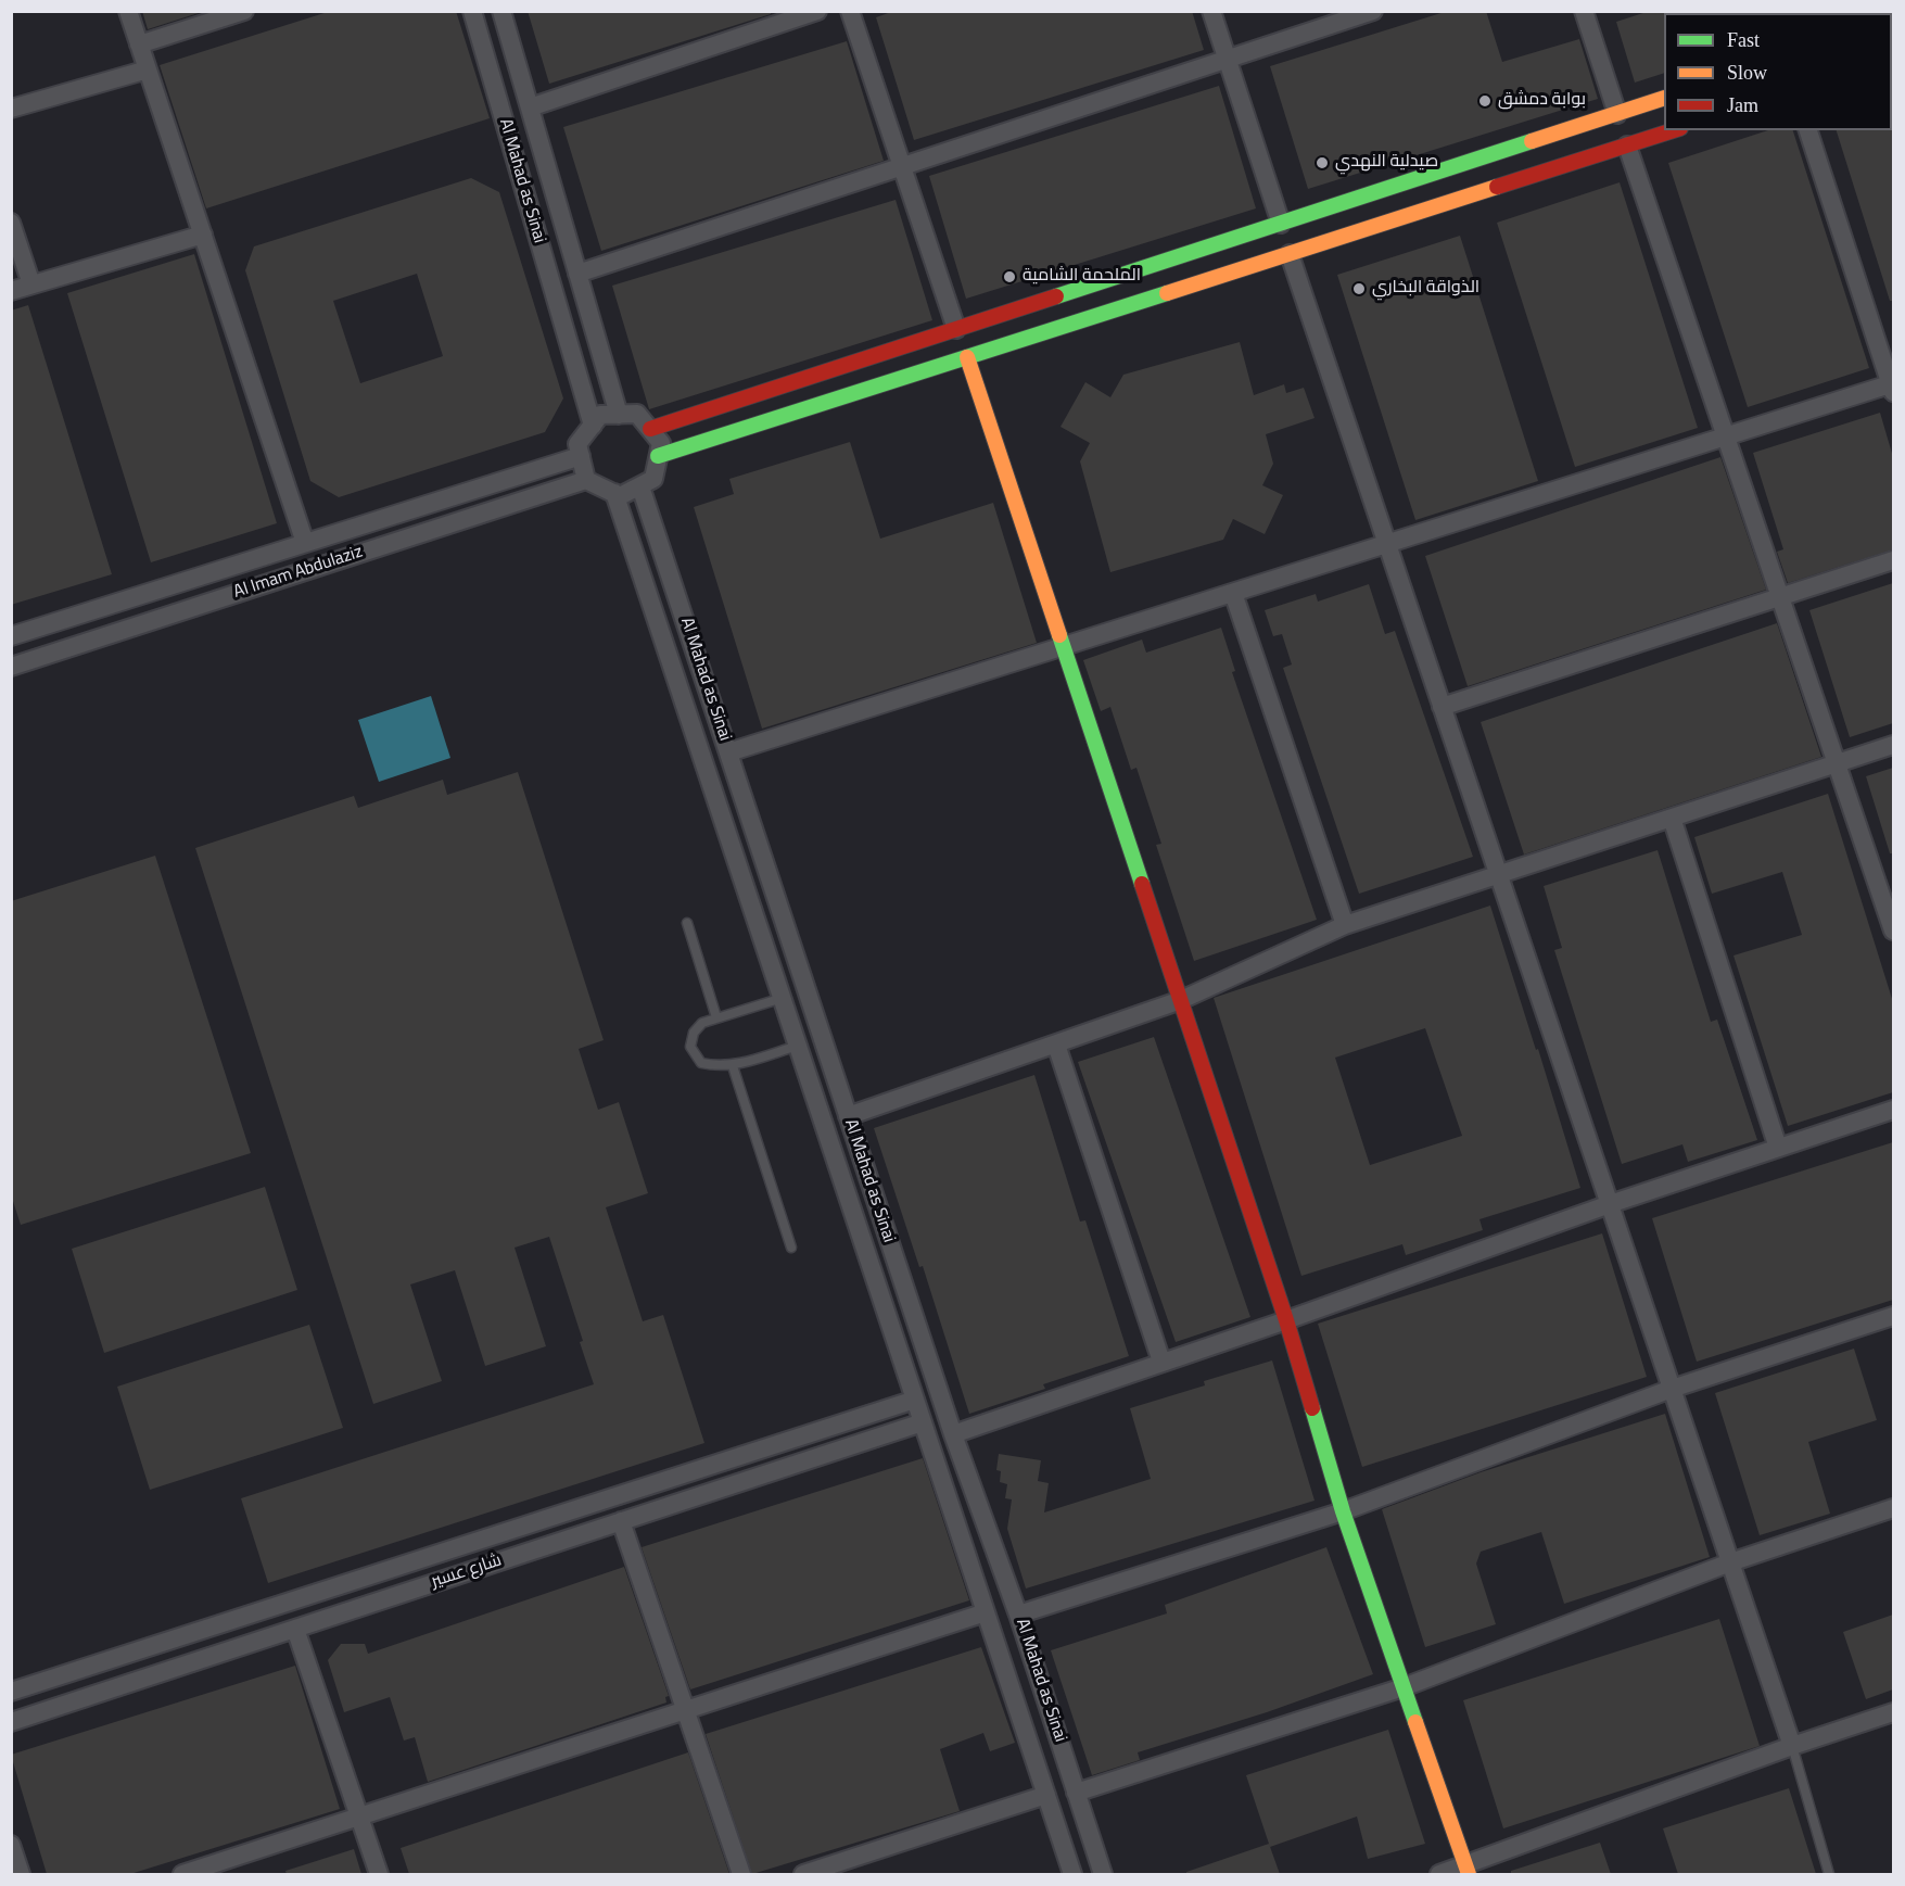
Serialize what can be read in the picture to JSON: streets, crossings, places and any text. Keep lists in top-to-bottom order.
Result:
{
  "streets": {
    "street": ["Al Mahad as Sinai", "Al Imam Abdulaziz", "شارع عسير"]
  },
  "crossings": [
    ["Al Mahad as Sinai", "Al Imam Abdulaziz"],
    ["Al Mahad as Sinai", "شارع عسير"]
  ],
  "places": [
    "بوابة دمشق",
    "صيدلية النهدي",
    "الملحمة الشامية",
    "الذواقة البخاري"
  ],
  "legend": ["Fast", "Slow", "Jam"]
}
